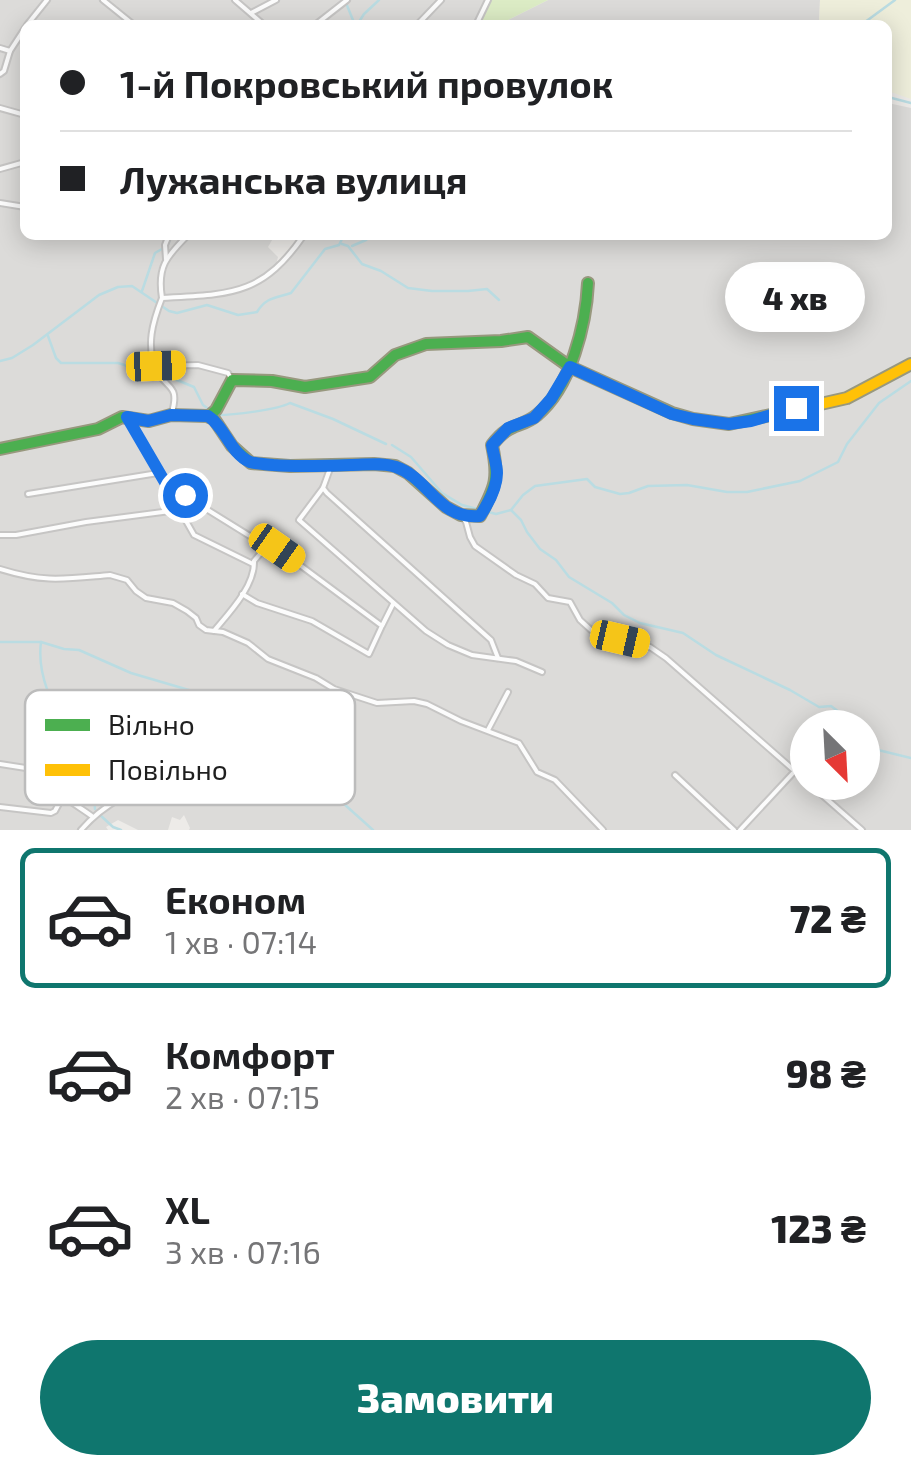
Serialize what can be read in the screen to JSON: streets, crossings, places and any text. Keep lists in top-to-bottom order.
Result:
{
  "legend": ["Вільно", "Повільно"],
  "north": "bottom right",
  "page": {
    "banner": ["1-й Покровський провулок", "Лужанська вулиця"],
    "bubble": "4 хв",
    "list": [
      {
        "name": "Економ",
        "note": "1 хв · 07:14",
        "value": "72 ₴"
      },
      {
        "name": "Комфорт",
        "note": "2 хв · 07:15",
        "value": "98 ₴"
      },
      {
        "name": "XL",
        "note": "3 хв · 07:16",
        "value": "123 ₴"
      }
    ],
    "buttons": "Замовити"
  }
}
